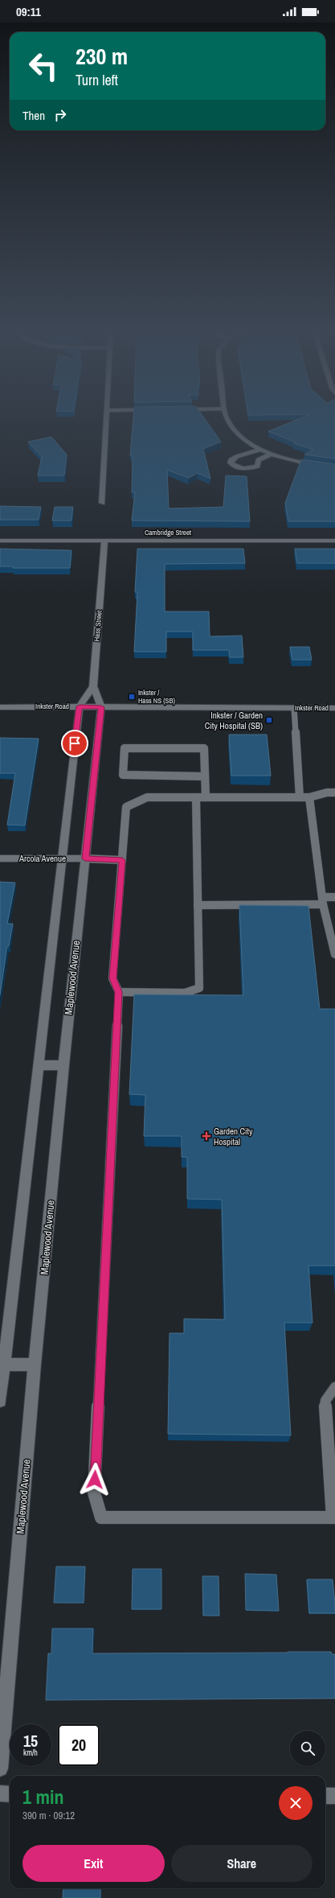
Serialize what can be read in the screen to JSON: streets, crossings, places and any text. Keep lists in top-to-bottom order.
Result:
{
  "streets": {
    "street": [
      "Cambridge Street",
      "Hass Street",
      "Inkster Road",
      "Arcola Avenue",
      "Maplewood Avenue"
    ]
  },
  "crossings": [
    ["Cambridge Street", "Hass Street"],
    ["Hass Street", "Inkster Road"],
    ["Inkster Road", "Maplewood Avenue"],
    ["Arcola Avenue", "Maplewood Avenue"]
  ],
  "places": {
    "transit": ["Inkster / Hass NS (SB)", "Inkster / Garden City Hospital (SB)"],
    "health": ["Garden City Hospital"]
  },
  "page": {
    "status": "09:11",
    "turn": ["230 m", "Turn left"],
    "then": "Then",
    "speed": "15 km/h",
    "limit": "20",
    "heading": ["1 min", "390 m · 09:12"],
    "buttons": ["Exit", "Share"]
  }
}
